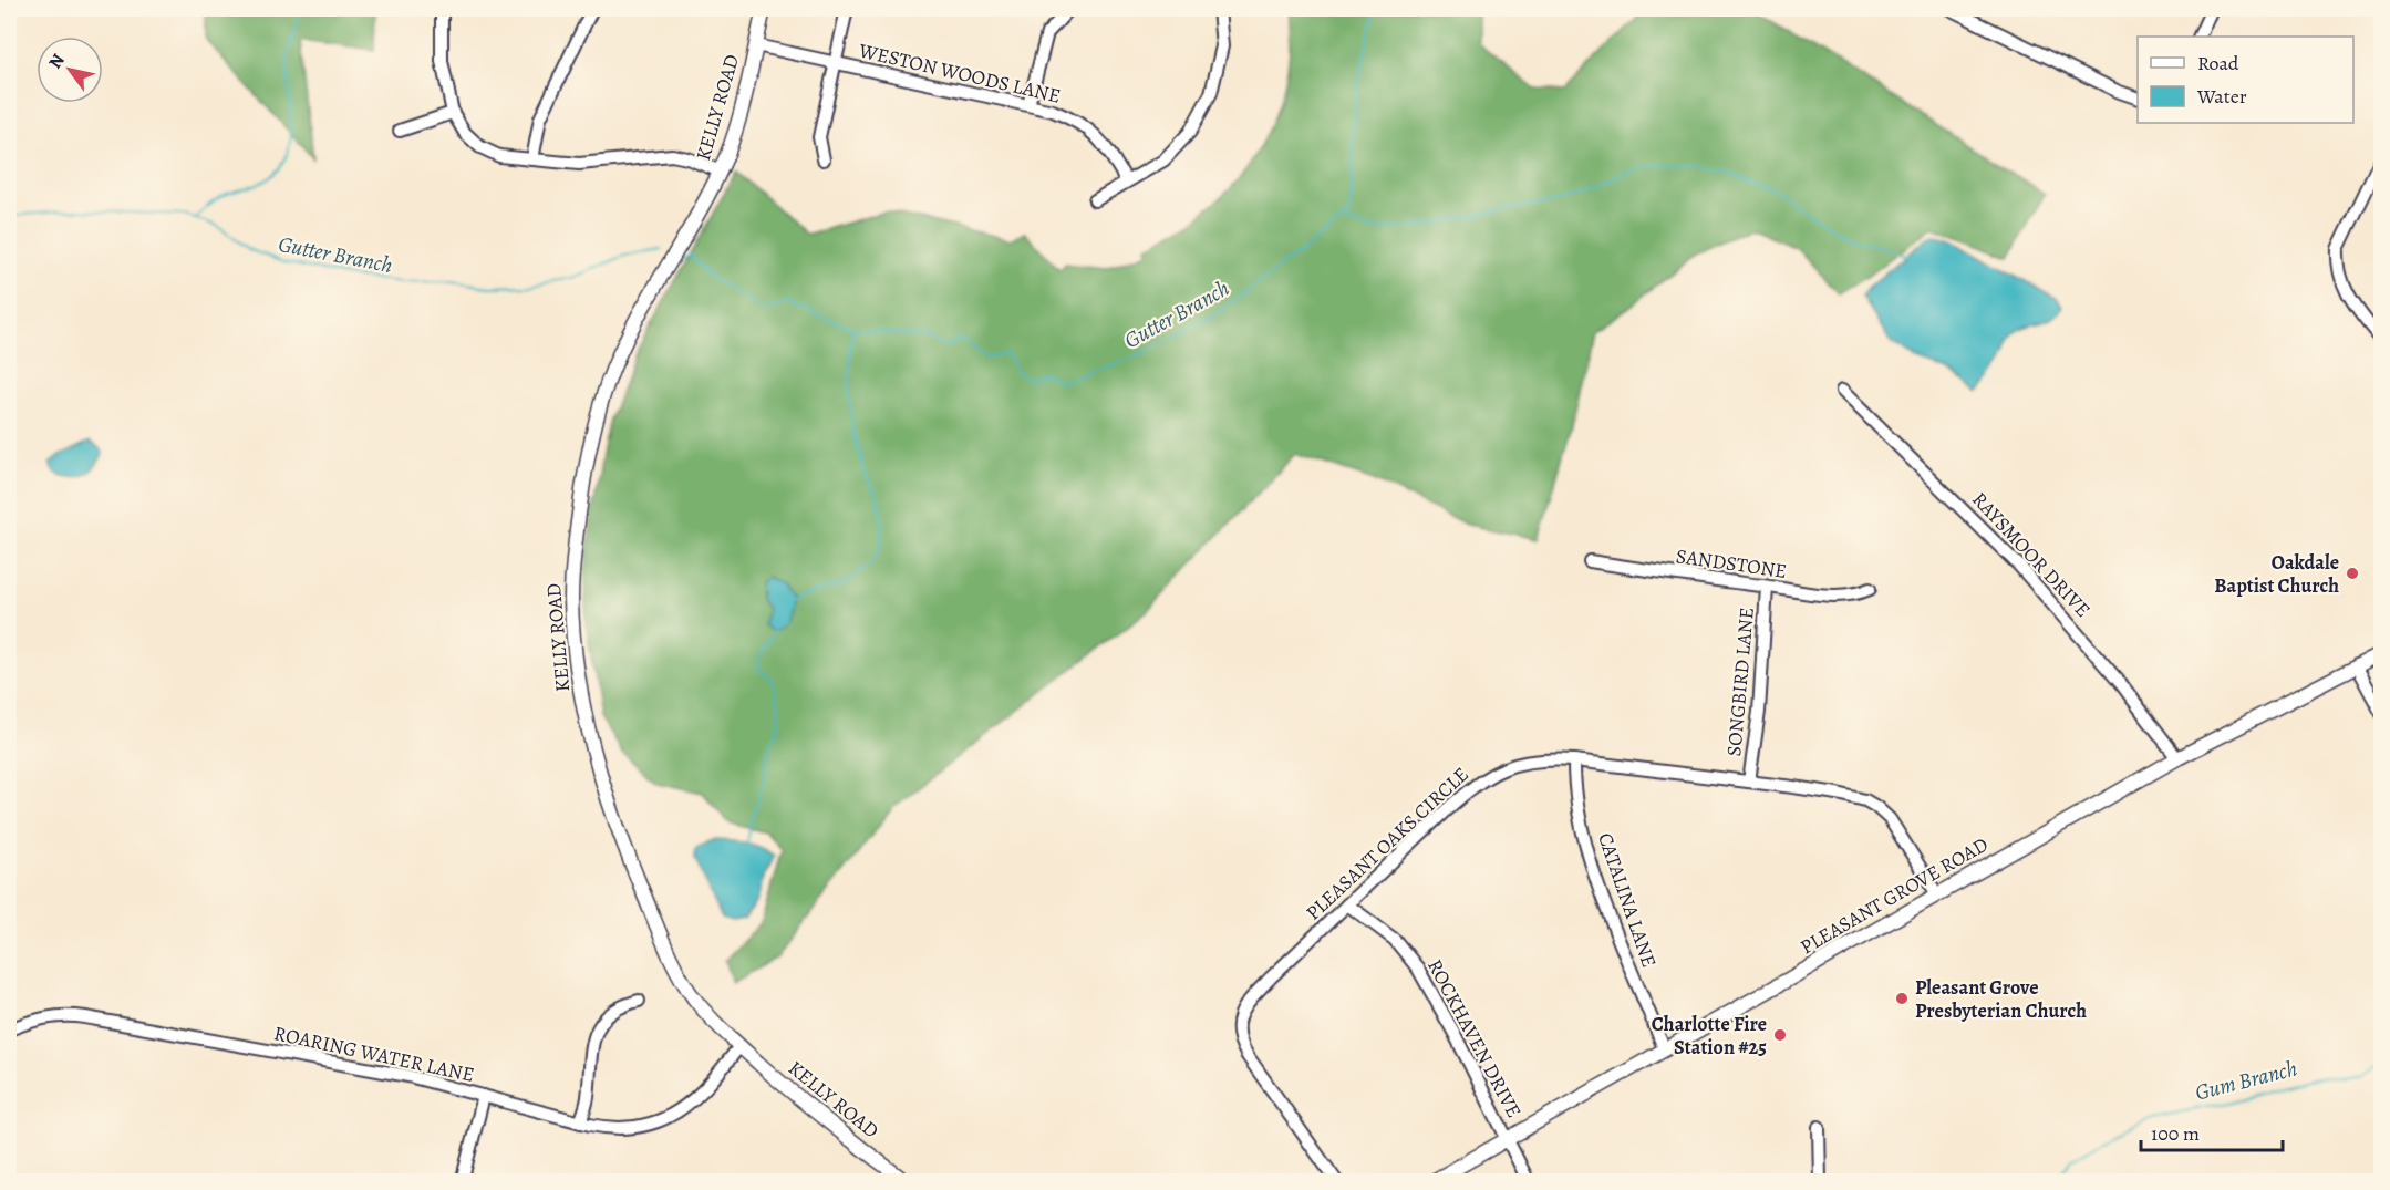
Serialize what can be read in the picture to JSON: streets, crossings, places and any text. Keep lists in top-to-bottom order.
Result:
{
  "streets": {
    "street": [
      "WESTON WOODS LANE",
      "KELLY ROAD",
      "RAYSMOOR DRIVE",
      "SANDSTONE",
      "SONGBIRD LANE",
      "PLEASANT OAKS CIRCLE",
      "PLEASANT GROVE ROAD",
      "CATALINA LANE",
      "ROCKHAVEN DRIVE",
      "ROARING WATER LANE"
    ]
  },
  "crossings": [
    ["WESTON WOODS LANE", "KELLY ROAD"],
    ["KELLY ROAD", "ROARING WATER LANE"],
    ["RAYSMOOR DRIVE", "PLEASANT GROVE ROAD"],
    ["SANDSTONE", "SONGBIRD LANE"],
    ["SONGBIRD LANE", "PLEASANT OAKS CIRCLE"],
    ["PLEASANT OAKS CIRCLE", "PLEASANT GROVE ROAD"],
    ["PLEASANT OAKS CIRCLE", "CATALINA LANE"],
    ["PLEASANT OAKS CIRCLE", "ROCKHAVEN DRIVE"],
    ["PLEASANT GROVE ROAD", "CATALINA LANE"],
    ["PLEASANT GROVE ROAD", "ROCKHAVEN DRIVE"]
  ],
  "water": ["Gutter Branch", "Gum Branch"],
  "places": ["Oakdale Baptist Church", "Pleasant Grove Presbyterian Church", "Charlotte Fire Station #25"],
  "legend": ["Road", "Water"],
  "scale_bar": "100 m",
  "north": "top left"
}
